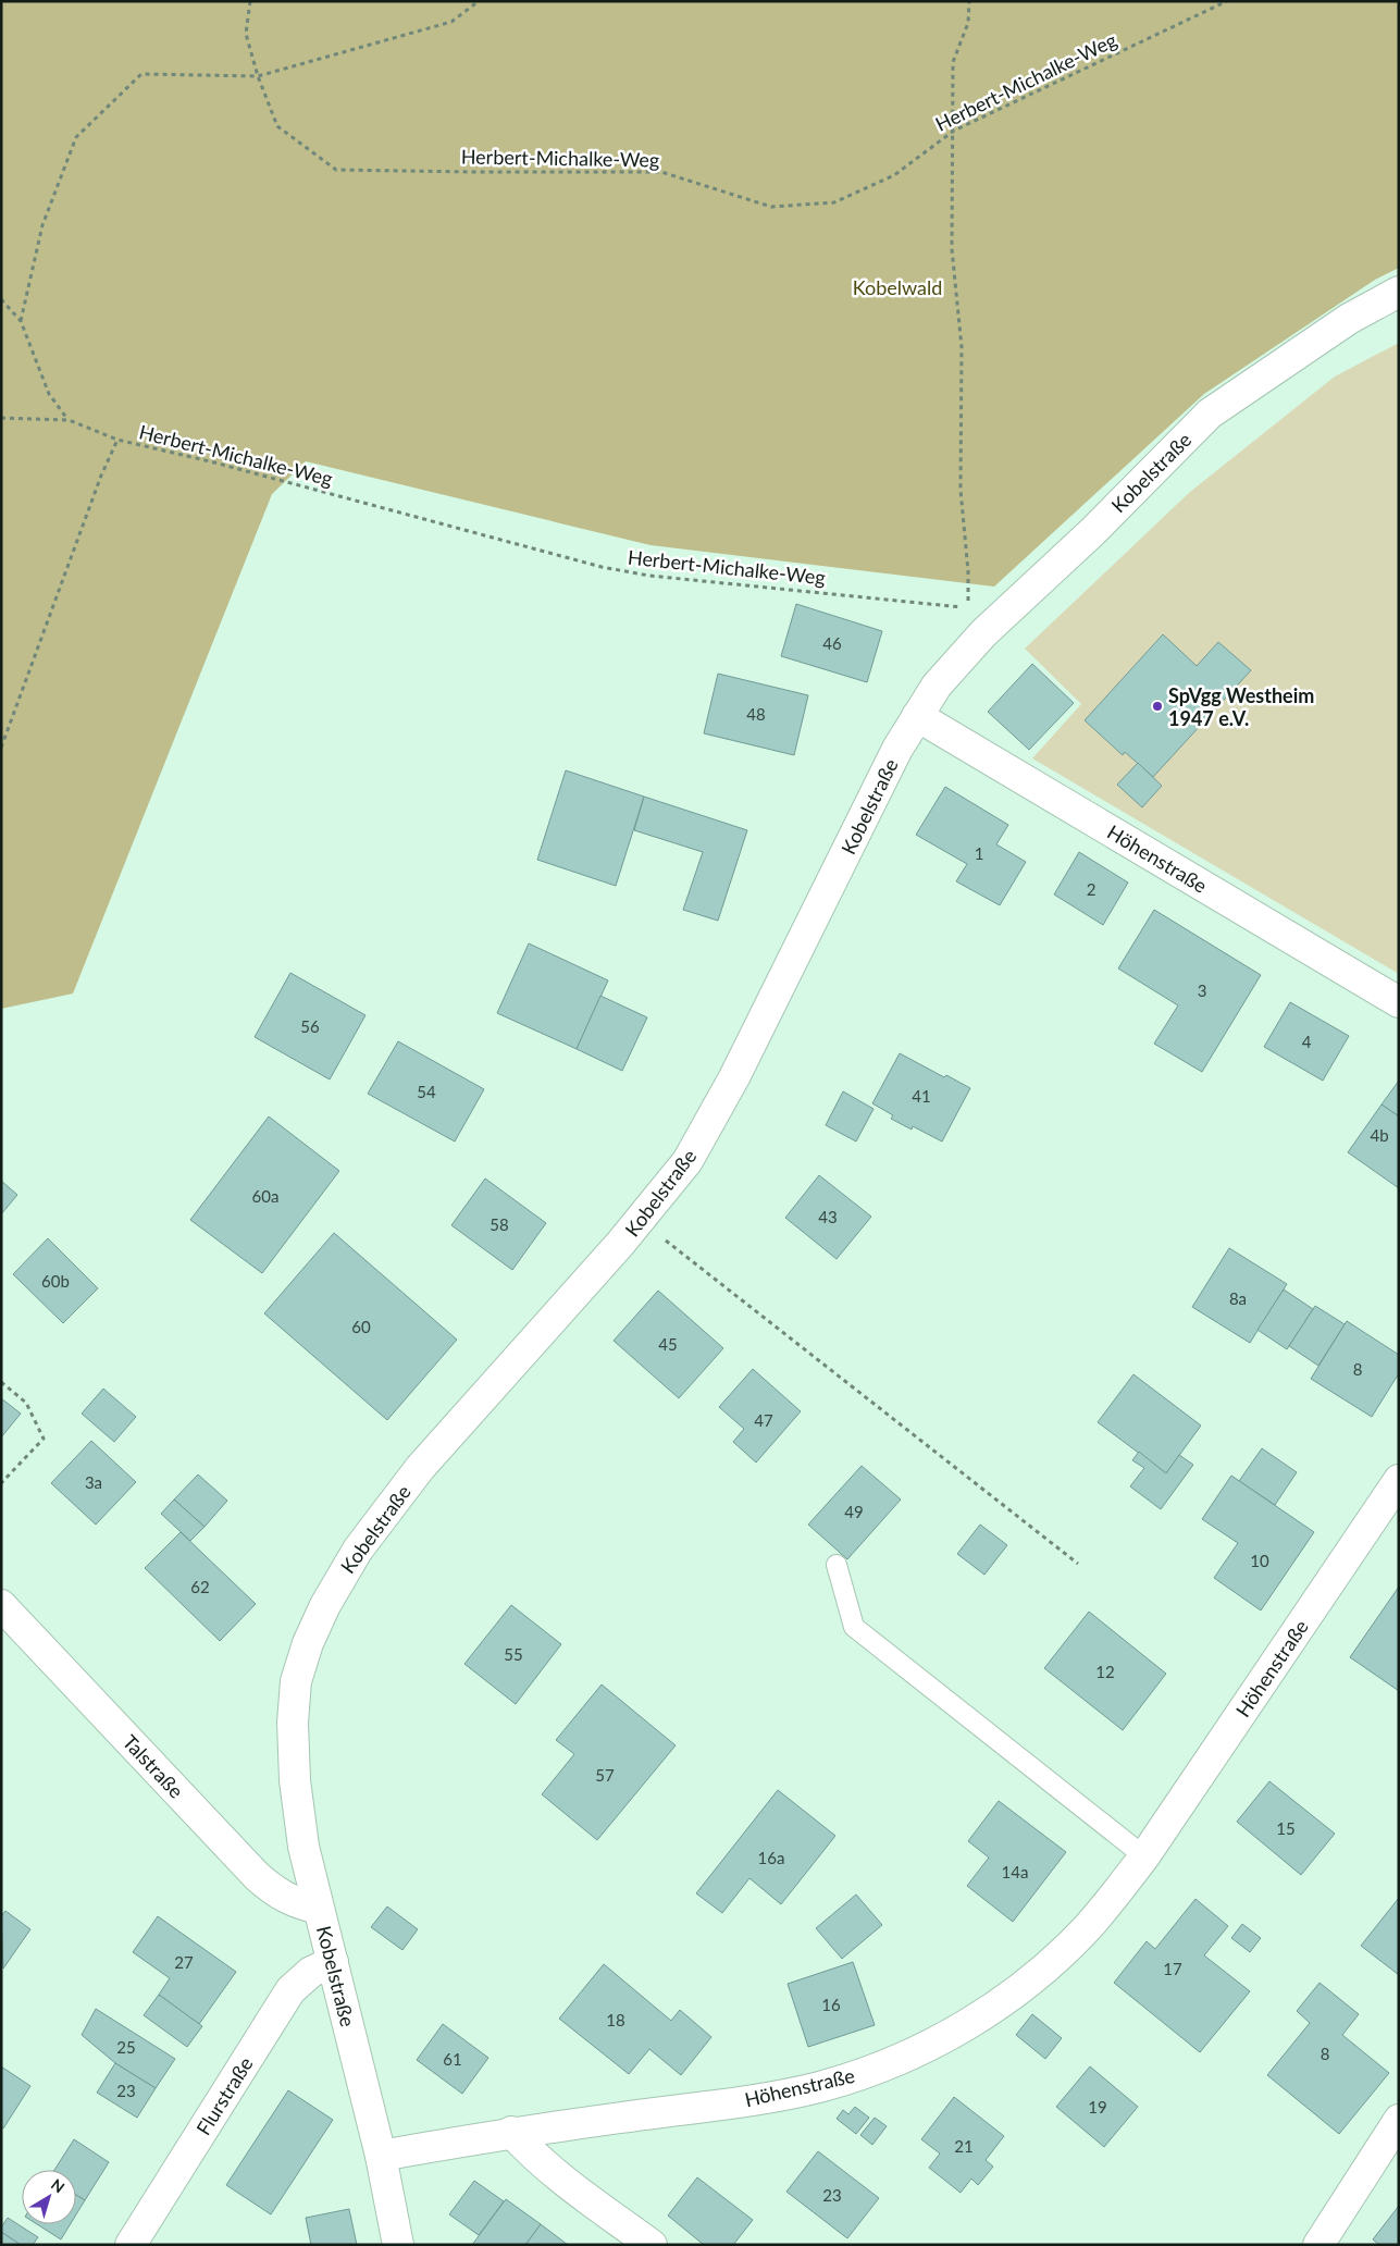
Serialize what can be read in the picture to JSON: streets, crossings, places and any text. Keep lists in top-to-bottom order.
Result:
{
  "streets": {
    "street": [
      "Kobelstraße",
      "Höhenstraße",
      "Talstraße",
      "Flurstraße"
    ],
    "path": ["Herbert-Michalke-Weg"]
  },
  "crossings": [
    ["Kobelstraße", "Höhenstraße"],
    ["Kobelstraße", "Talstraße"],
    ["Kobelstraße", "Flurstraße"]
  ],
  "parks": ["Kobelwald"],
  "places": ["SpVgg Westheim 1947 e.V."],
  "house_numbers": [
    "46",
    "48",
    "1",
    "2",
    "3",
    "56",
    "4",
    "54",
    "41",
    "4b",
    "60a",
    "43",
    "58",
    "60b",
    "8a",
    "60",
    "45",
    "8",
    "47",
    "3a",
    "49",
    "10",
    "62",
    "55",
    "12",
    "57",
    "15",
    "16a",
    "14a",
    "27",
    "17",
    "16",
    "18",
    "25",
    "8",
    "61",
    "23",
    "19",
    "21",
    "23"
  ],
  "north": "top right"
}
